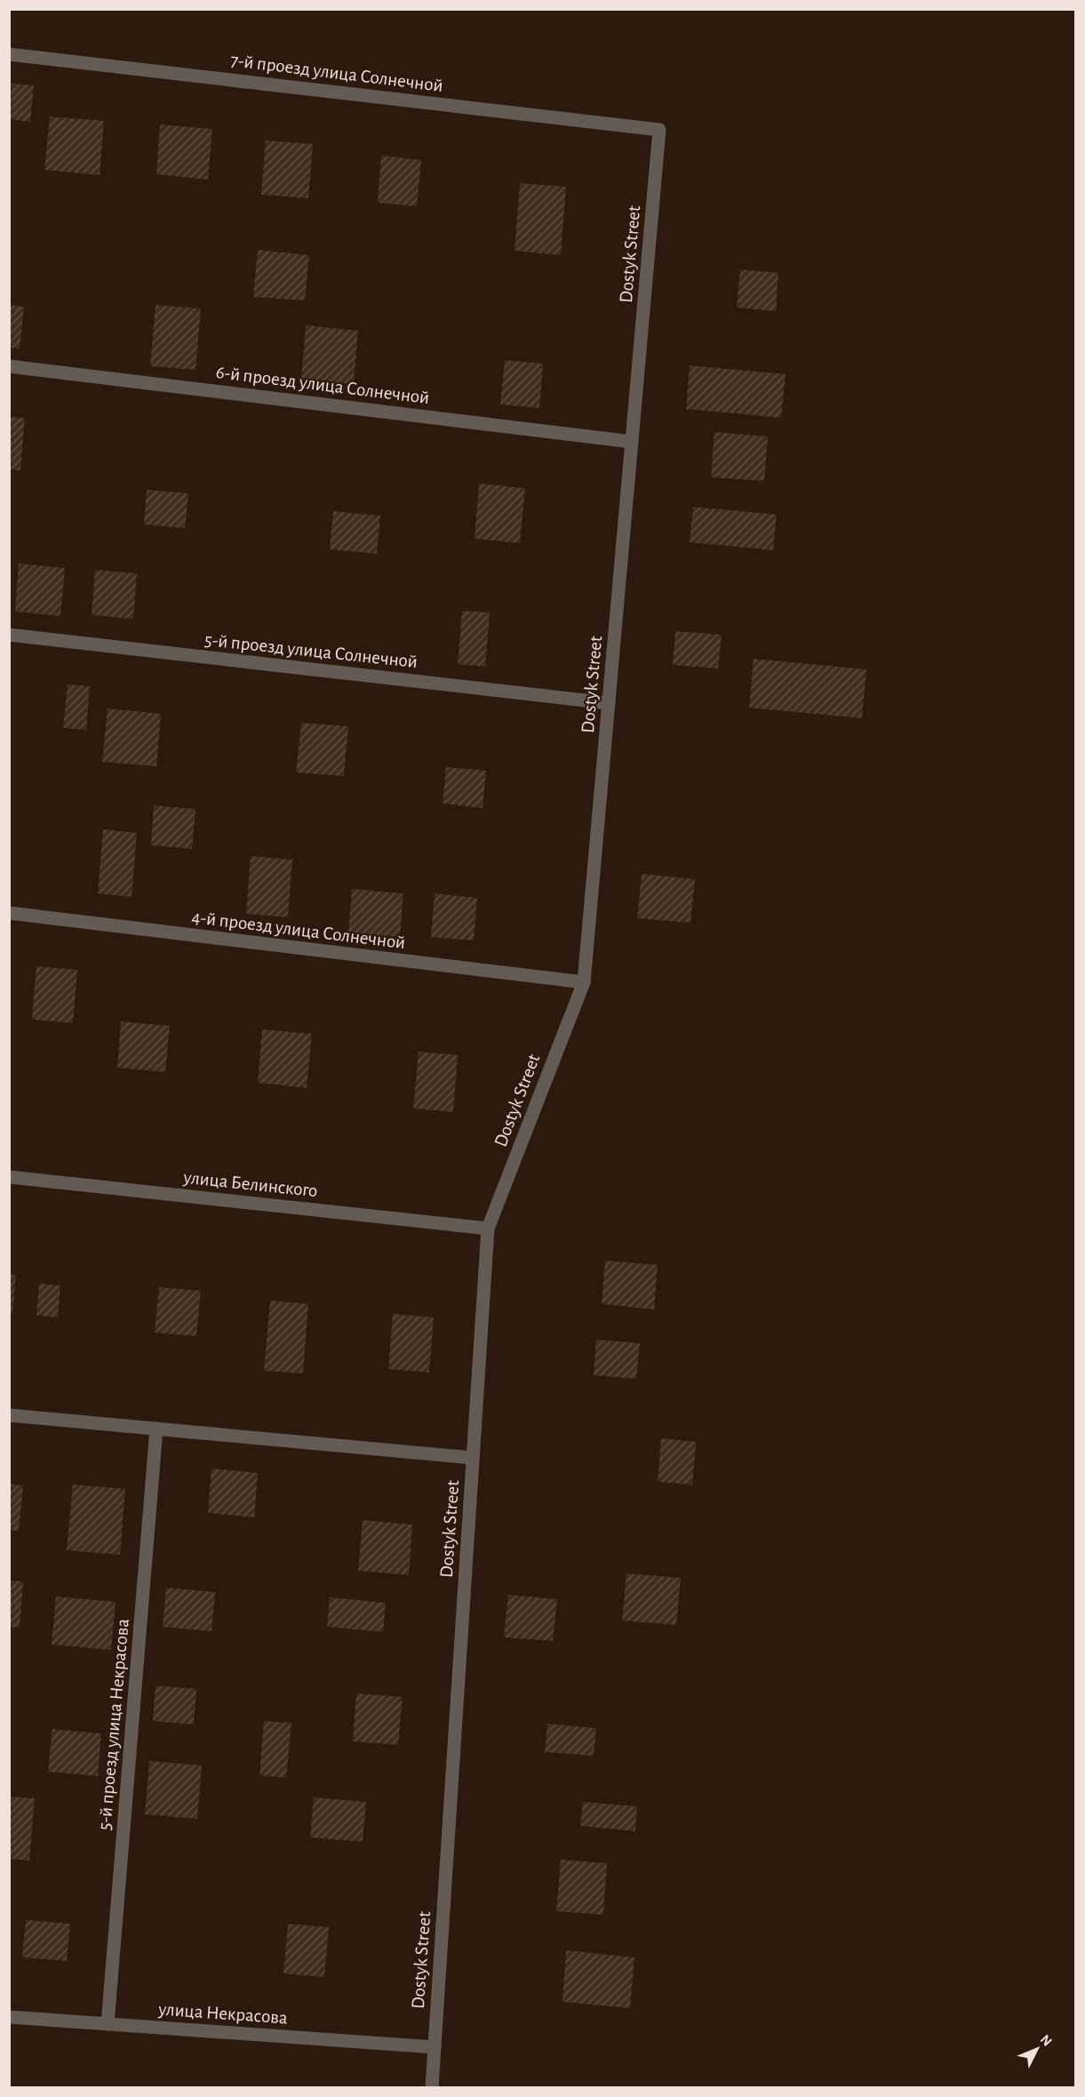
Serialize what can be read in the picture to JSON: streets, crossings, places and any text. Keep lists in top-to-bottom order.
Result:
{
  "streets": {
    "street": [
      "7-й проезд улица Солнечной",
      "Dostyk Street",
      "6-й проезд улица Солнечной",
      "5-й проезд улица Солнечной",
      "4-й проезд улица Солнечной",
      "улица Белинского",
      "5-й проезд улица Некрасова",
      "улица Некрасова"
    ]
  },
  "crossings": [
    ["7-й проезд улица Солнечной", "Dostyk Street"],
    ["Dostyk Street", "6-й проезд улица Солнечной"],
    ["Dostyk Street", "5-й проезд улица Солнечной"],
    ["Dostyk Street", "4-й проезд улица Солнечной"],
    ["Dostyk Street", "улица Белинского"],
    ["Dostyk Street", "улица Некрасова"],
    ["5-й проезд улица Некрасова", "улица Некрасова"]
  ],
  "north": "top right"
}
